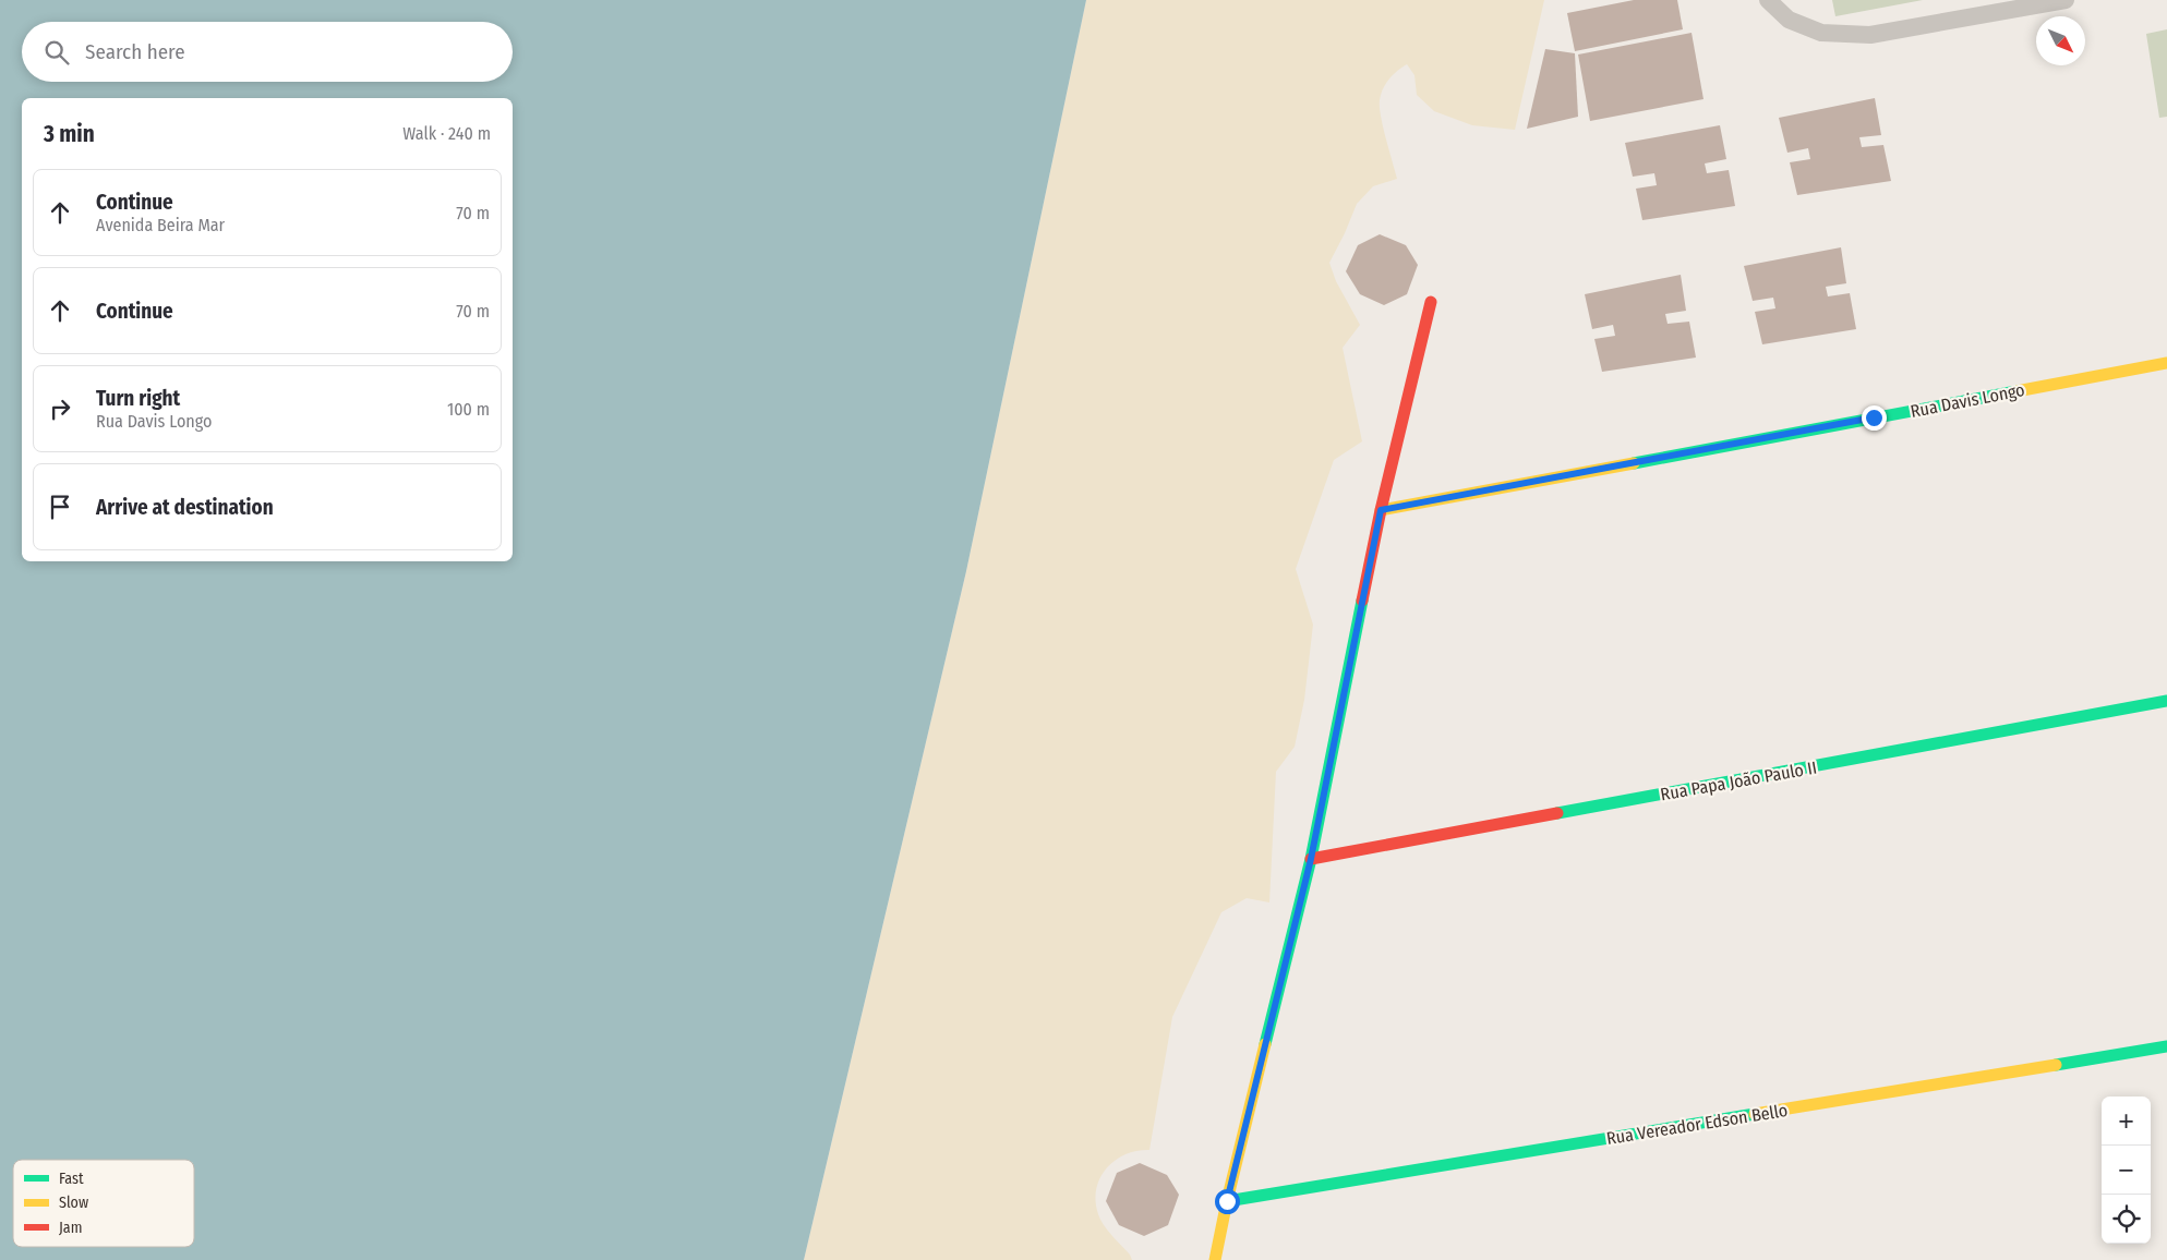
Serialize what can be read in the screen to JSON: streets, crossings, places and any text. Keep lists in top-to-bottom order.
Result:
{
  "streets": {
    "street": ["Rua Davis Longo", "Rua Papa João Paulo II", "Rua Vereador Edson Bello"]
  },
  "legend": ["Fast", "Slow", "Jam"],
  "north": "bottom right",
  "page": {
    "search": "Search here",
    "heading": ["3 min", "Walk · 240 m"],
    "list": [
      ["Continue", "Avenida Beira Mar", "70 m"],
      ["Continue", "70 m"],
      ["Turn right", "Rua Davis Longo", "100 m"],
      "Arrive at destination"
    ],
    "map_buttons": ["+", "−"]
  }
}
